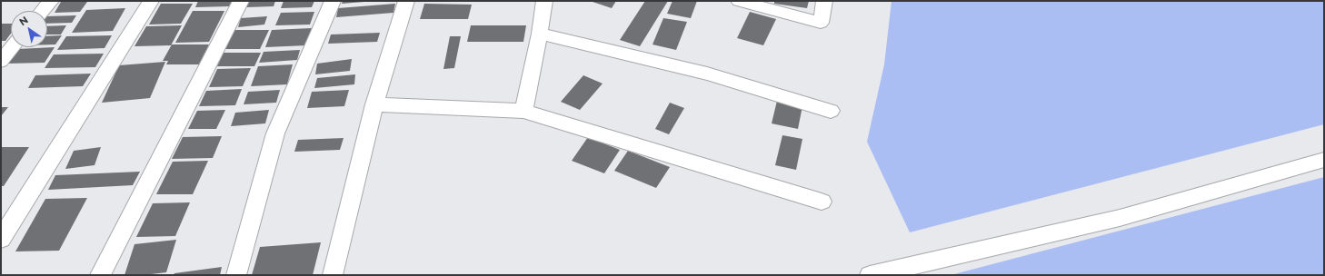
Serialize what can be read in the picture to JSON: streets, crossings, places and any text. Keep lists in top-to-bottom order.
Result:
{
  "north": "top left"
}
